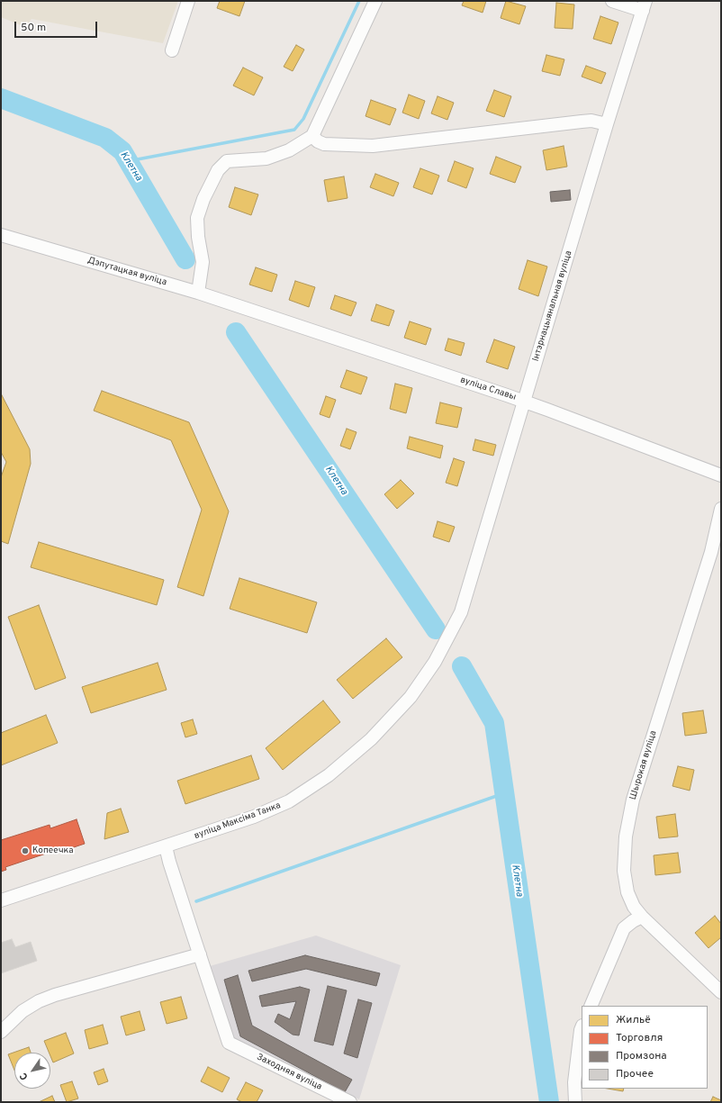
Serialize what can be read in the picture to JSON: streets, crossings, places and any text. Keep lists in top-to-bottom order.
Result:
{
  "streets": {
    "street": [
      "Дэпутацкая вуліца",
      "Інтэрнацыянальная вуліца",
      "вуліца Славы",
      "Шырокая вуліца",
      "вуліца Максіма Танка",
      "Заходняя вуліца"
    ]
  },
  "crossings": [
    ["Дэпутацкая вуліца", "вуліца Славы"],
    ["Інтэрнацыянальная вуліца", "вуліца Славы"],
    ["Інтэрнацыянальная вуліца", "вуліца Максіма Танка"]
  ],
  "water": ["Клетна"],
  "places": ["Копеечка"],
  "legend": [
    "Жильё",
    "Торговля",
    "Промзона",
    "Прочее"
  ],
  "scale_bar": "50 m",
  "north": "bottom left"
}
